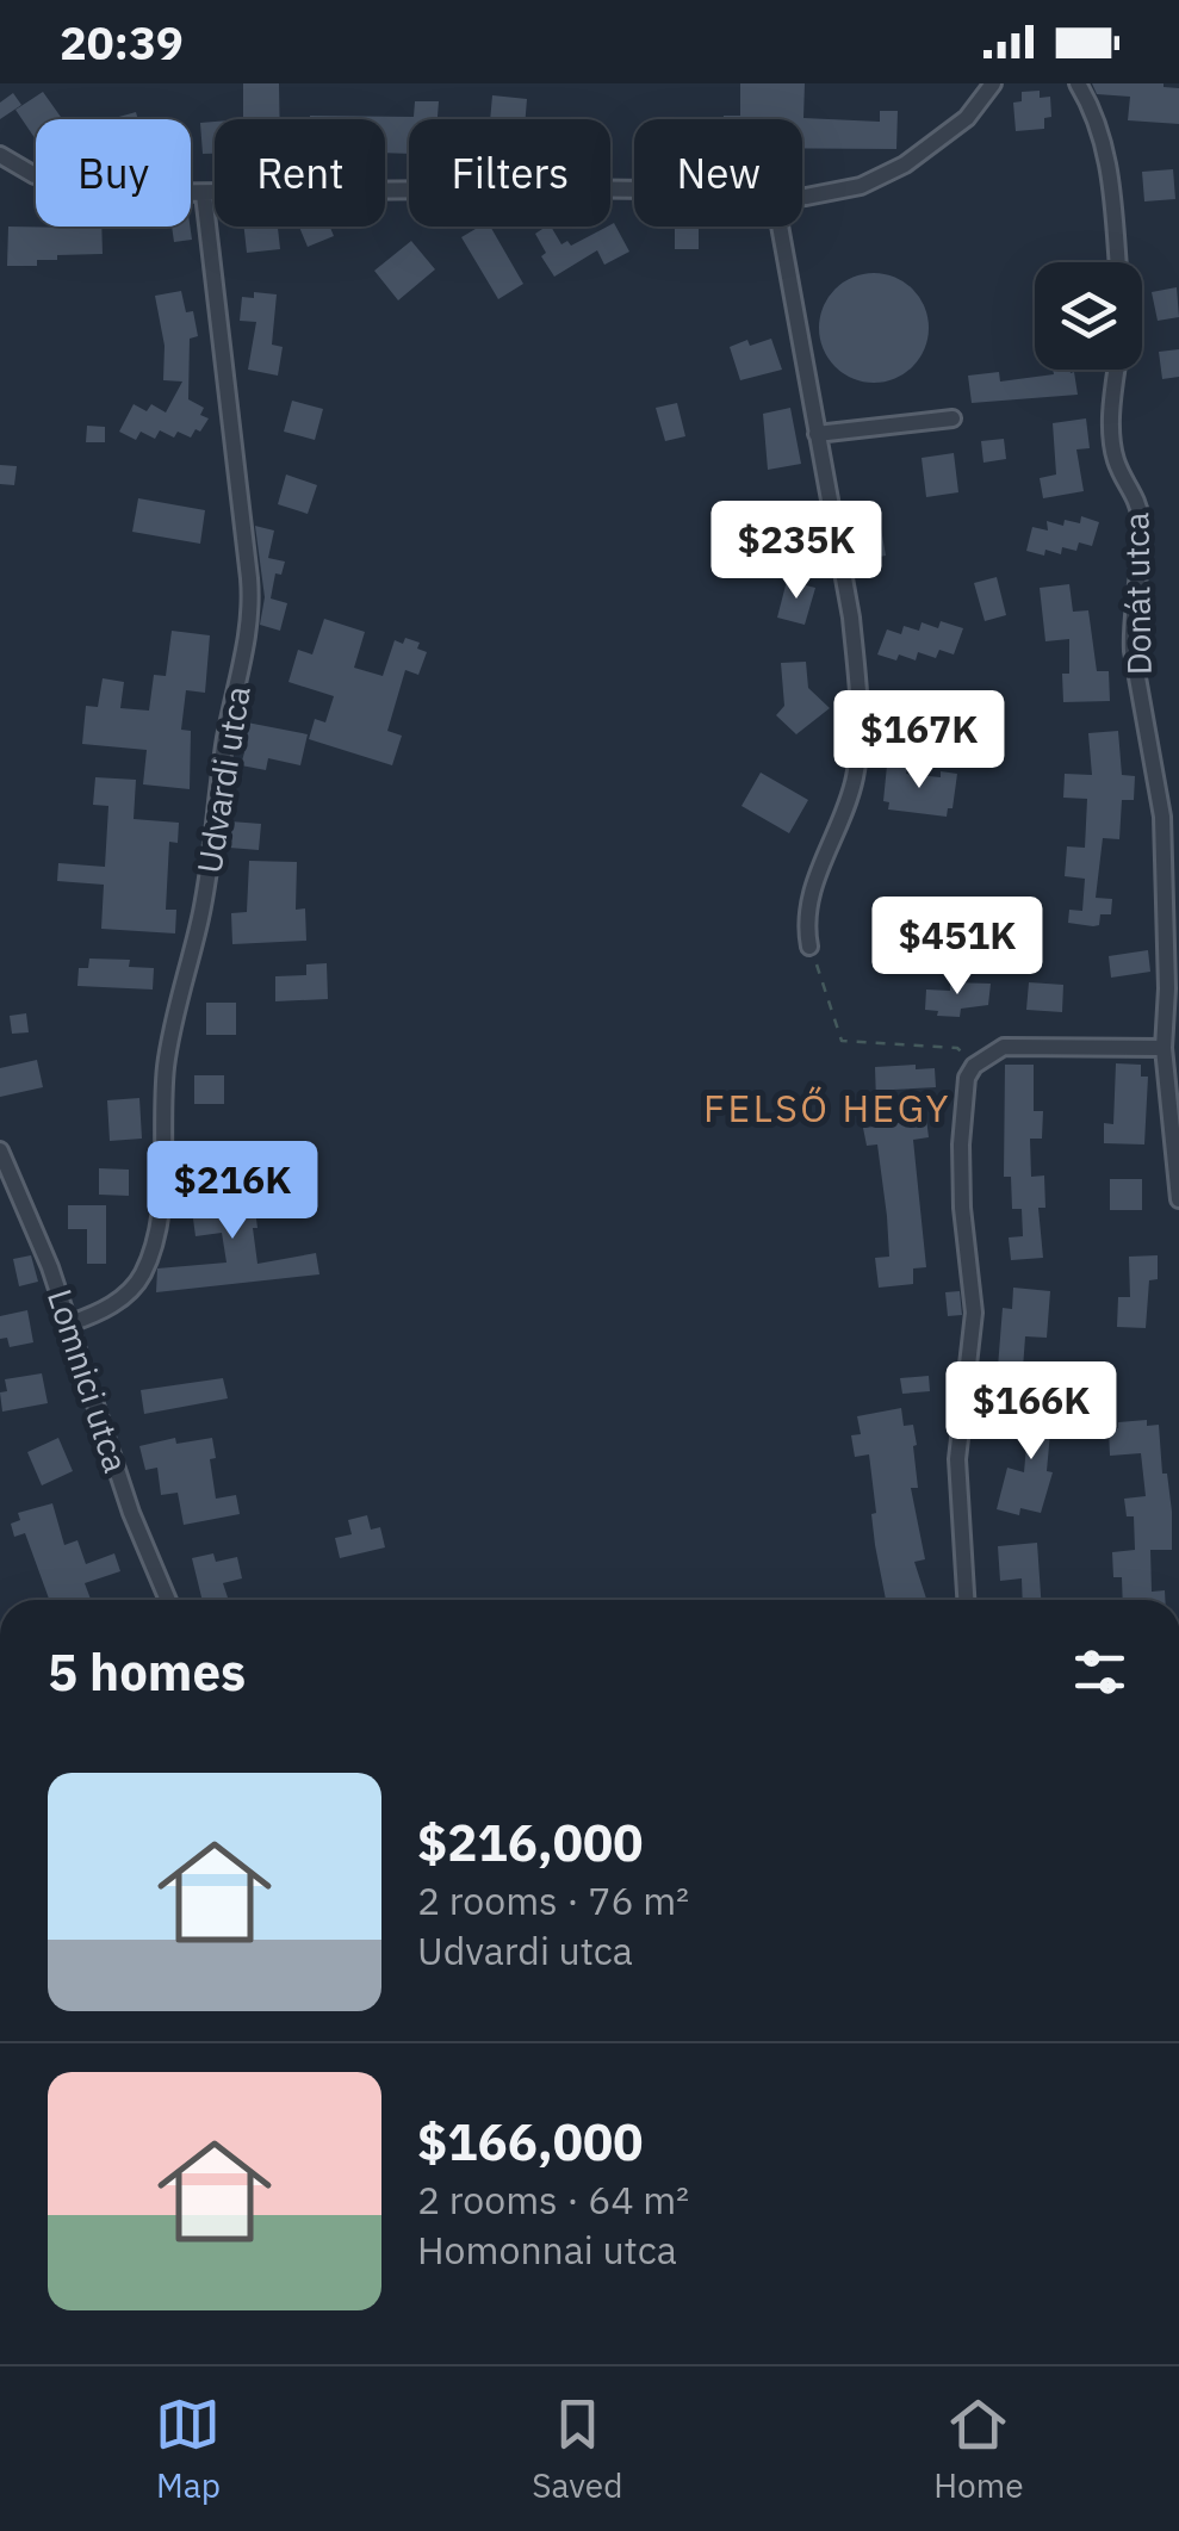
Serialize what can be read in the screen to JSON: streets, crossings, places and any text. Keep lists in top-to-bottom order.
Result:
{
  "streets": {
    "street": ["Donát utca", "Udvardi utca", "Lomnici utca"]
  },
  "crossings": [
    ["Udvardi utca", "Lomnici utca"]
  ],
  "districts": ["FELSŐ HEGY"],
  "page": {
    "status": "20:39",
    "chip": [
      "Buy",
      "Rent",
      "Filters",
      "New"
    ],
    "price": [
      "$235K",
      "$167K",
      "$451K",
      "$216K",
      "$166K"
    ],
    "heading": "5 homes",
    "list": [
      {
        "name": "$216,000",
        "note": "2 rooms · 76 m² · Udvardi utca"
      },
      {
        "name": "$166,000",
        "note": "2 rooms · 64 m² · Homonnai utca"
      }
    ],
    "tabs": ["Map", "Saved", "Home"]
  }
}
